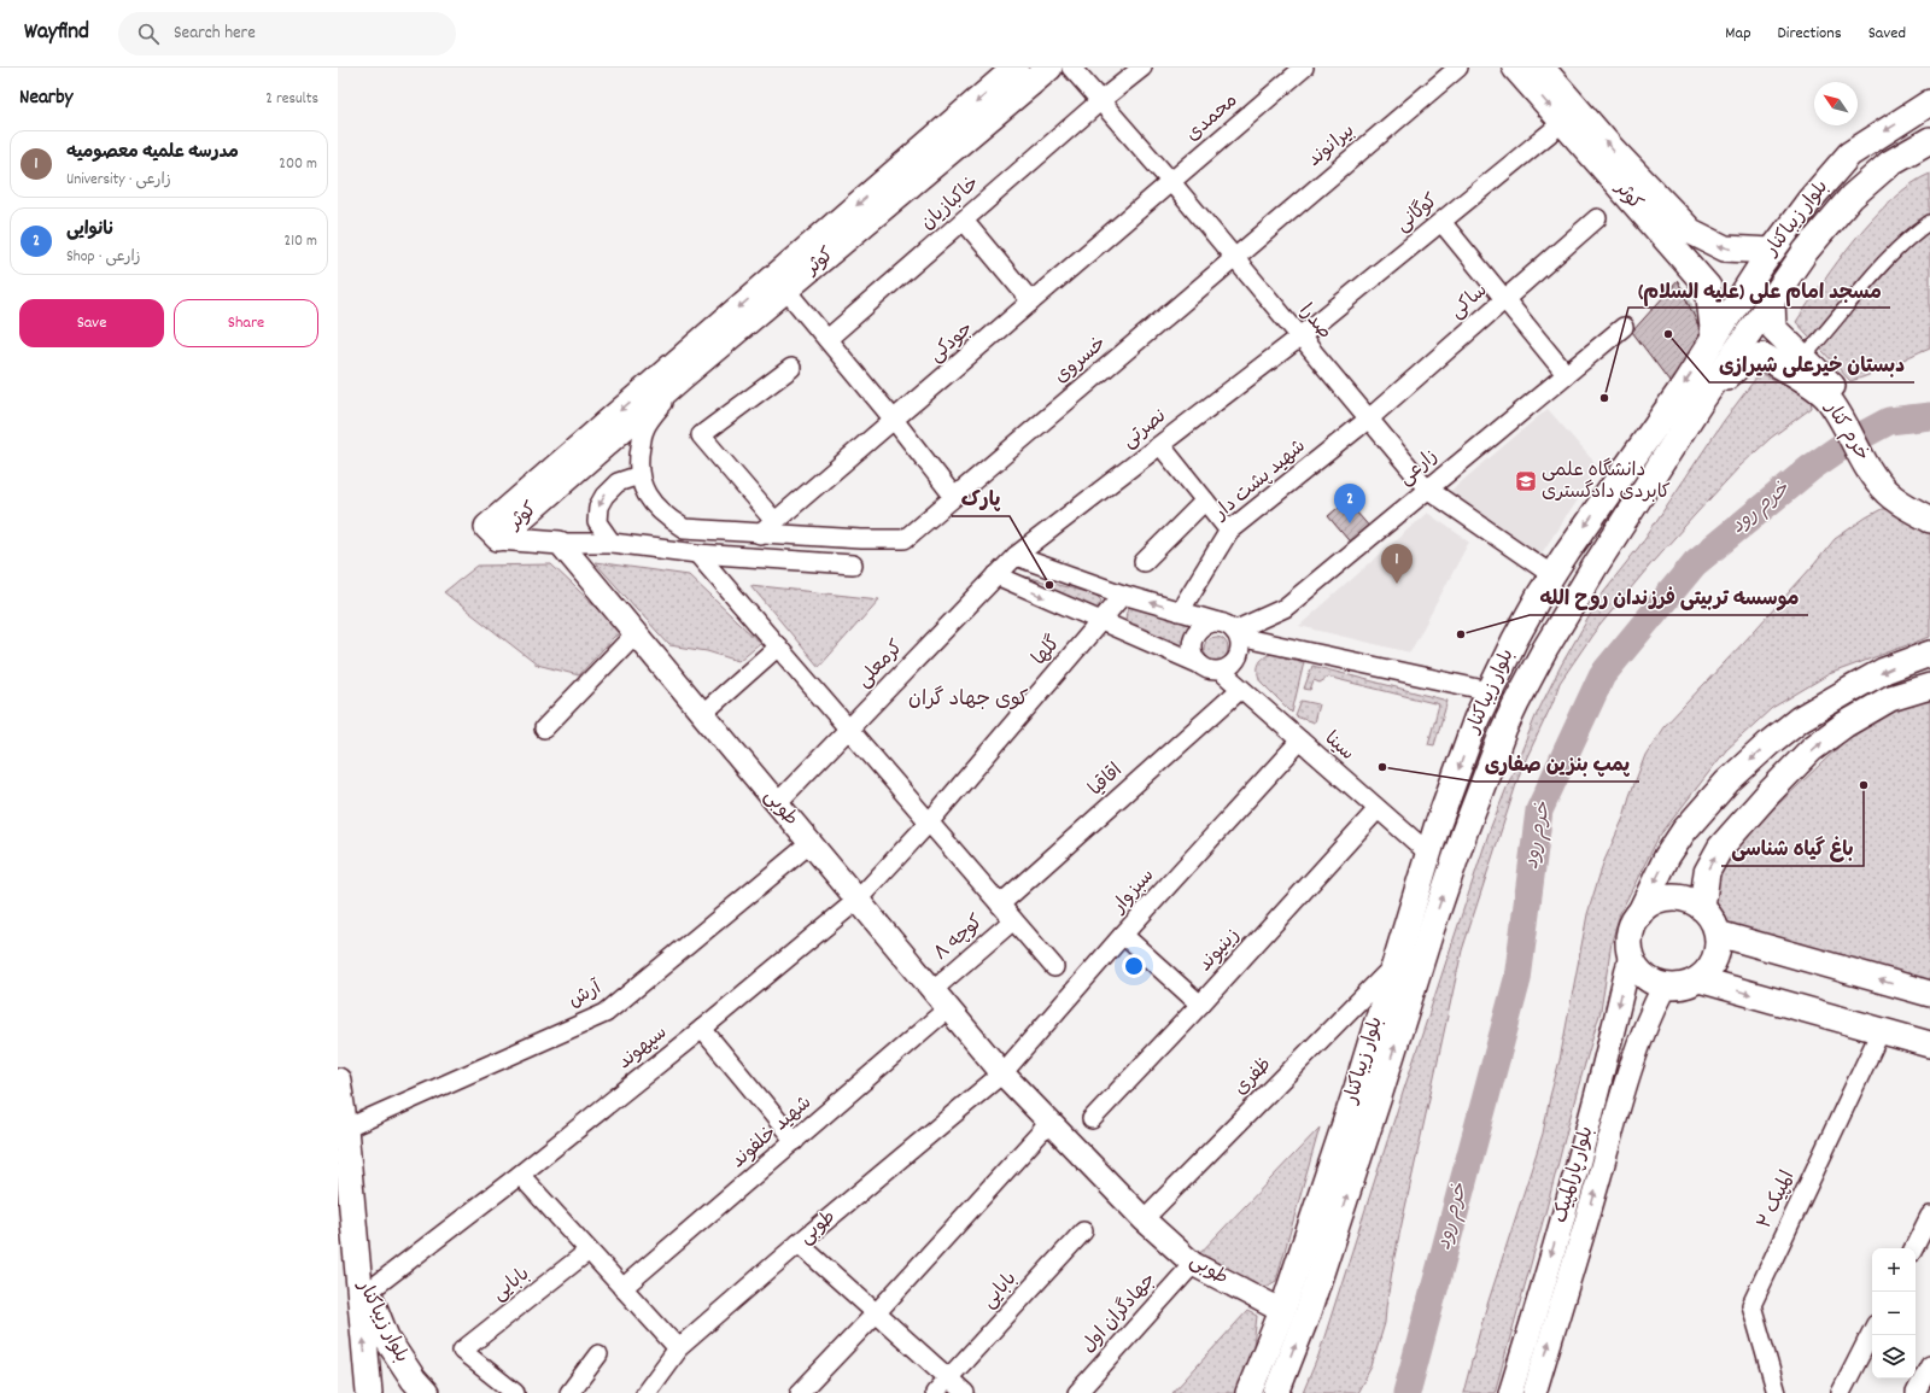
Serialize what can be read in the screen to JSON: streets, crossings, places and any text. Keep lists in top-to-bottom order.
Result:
{
  "streets": {
    "main road": ["کوثر", "بلوار زیباکنار", "خرم کنار"],
    "street": [
      "محمدی",
      "بیرانوند",
      "خاکبازیان",
      "کوگانی",
      "ساکی",
      "صدرا",
      "جودکی",
      "خسروی",
      "نصرتی",
      "زارعی",
      "شهید پشت دار",
      "گلها",
      "کرمعلی",
      "سینا",
      "اقاقیا",
      "طوبی",
      "سبزوار",
      "کوچه ۸",
      "زینیوند",
      "آرش",
      "سپهوند",
      "ظفری",
      "شهید خلفوند",
      "بلوار پارالمپیک",
      "المپیک ۲",
      "بابایی",
      "جهادگران اول"
    ]
  },
  "crossings": [
    ["محمدی", "صدرا"],
    ["محمدی", "جودکی"],
    ["بیرانوند", "صدرا"],
    ["بیرانوند", "خسروی"],
    ["کوثر", "کوگانی"],
    ["کوثر", "بلوار زیباکنار"],
    ["خاکبازیان", "صدرا"],
    ["کوگانی", "صدرا"],
    ["کوگانی", "نصرتی"],
    ["بلوار زیباکنار", "صدرا"],
    ["بلوار زیباکنار", "خرم کنار"],
    ["بلوار زیباکنار", "سینا"],
    ["بلوار زیباکنار", "طوبی"],
    ["بلوار زیباکنار", "سپهوند"],
    ["بلوار زیباکنار", "ظفری"],
    ["ساکی", "صدرا"],
    ["ساکی", "شهید پشت دار"],
    ["صدرا", "جودکی"],
    ["صدرا", "خسروی"],
    ["صدرا", "نصرتی"],
    ["صدرا", "زارعی"],
    ["صدرا", "شهید پشت دار"],
    ["جودکی", "خسروی"],
    ["نصرتی", "کرمعلی"],
    ["زارعی", "سینا"],
    ["گلها", "سپهوند"],
    ["کرمعلی", "طوبی"],
    ["سینا", "اقاقیا"],
    ["سینا", "سبزوار"],
    ["سینا", "زینیوند"],
    ["طوبی", "سبزوار"],
    ["طوبی", "کوچه ۸"],
    ["طوبی", "آرش"],
    ["طوبی", "سپهوند"],
    ["طوبی", "ظفری"],
    ["طوبی", "شهید خلفوند"],
    ["طوبی", "جهادگران اول"]
  ],
  "districts": ["کوی جهاد گران"],
  "water": ["خرم رود"],
  "places": {
    "other": [
      "دبستان خیرعلی شیرازی",
      "مسجد امام علی (علیه السلام)",
      "پارک",
      "موسسه تربیتی فرزندان روح الله",
      "پمپ بنزین صفاری",
      "باغ گیاه شناسی"
    ],
    "school or university": ["دانشگاه علمی کابردی دادگستری"]
  },
  "north": "top left",
  "page": {
    "header": "Wayfind",
    "search": "Search here",
    "nav": ["Map", "Directions", "Saved"],
    "heading": ["Nearby", "2 results"],
    "list": [
      {
        "mark": "1",
        "name": "مدرسه علمیه معصومیه",
        "note": "University · زارعی",
        "value": "200 m"
      },
      {
        "mark": "2",
        "name": "نانوایی",
        "note": "Shop · زارعی",
        "value": "210 m"
      }
    ],
    "buttons": ["Save", "Share"],
    "pins": ["2", "1"],
    "map_buttons": ["+", "−"]
  }
}
